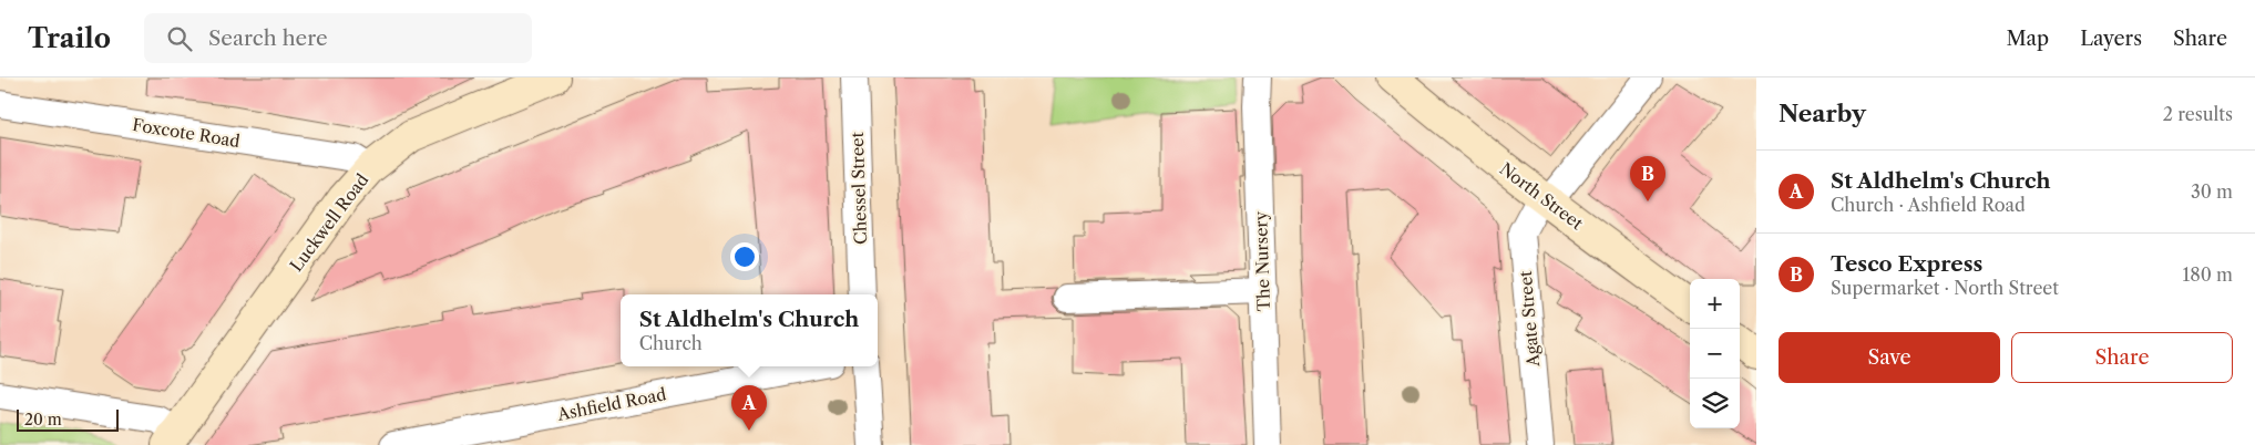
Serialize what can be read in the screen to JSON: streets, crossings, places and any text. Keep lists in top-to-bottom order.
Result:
{
  "streets": {
    "street": [
      "Foxcote Road",
      "Chessel Street",
      "North Street",
      "Luckwell Road",
      "The Nursery",
      "Agate Street",
      "Ashfield Road"
    ]
  },
  "crossings": [
    ["Foxcote Road", "Luckwell Road"],
    ["North Street", "Agate Street"]
  ],
  "scale_bar": "20 m",
  "page": {
    "header": "Trailo",
    "search": "Search here",
    "nav": ["Map", "Layers", "Share"],
    "heading": ["Nearby", "2 results"],
    "list": [
      {
        "mark": "A",
        "name": "St Aldhelm's Church",
        "note": "Church · Ashfield Road",
        "value": "30 m"
      },
      {
        "mark": "B",
        "name": "Tesco Express",
        "note": "Supermarket · North Street",
        "value": "180 m"
      }
    ],
    "pins": ["B", "A"],
    "map_buttons": ["+", "−"],
    "popup": ["St Aldhelm's Church", "Church"],
    "buttons": ["Save", "Share"],
    "scale": "20 m"
  }
}
